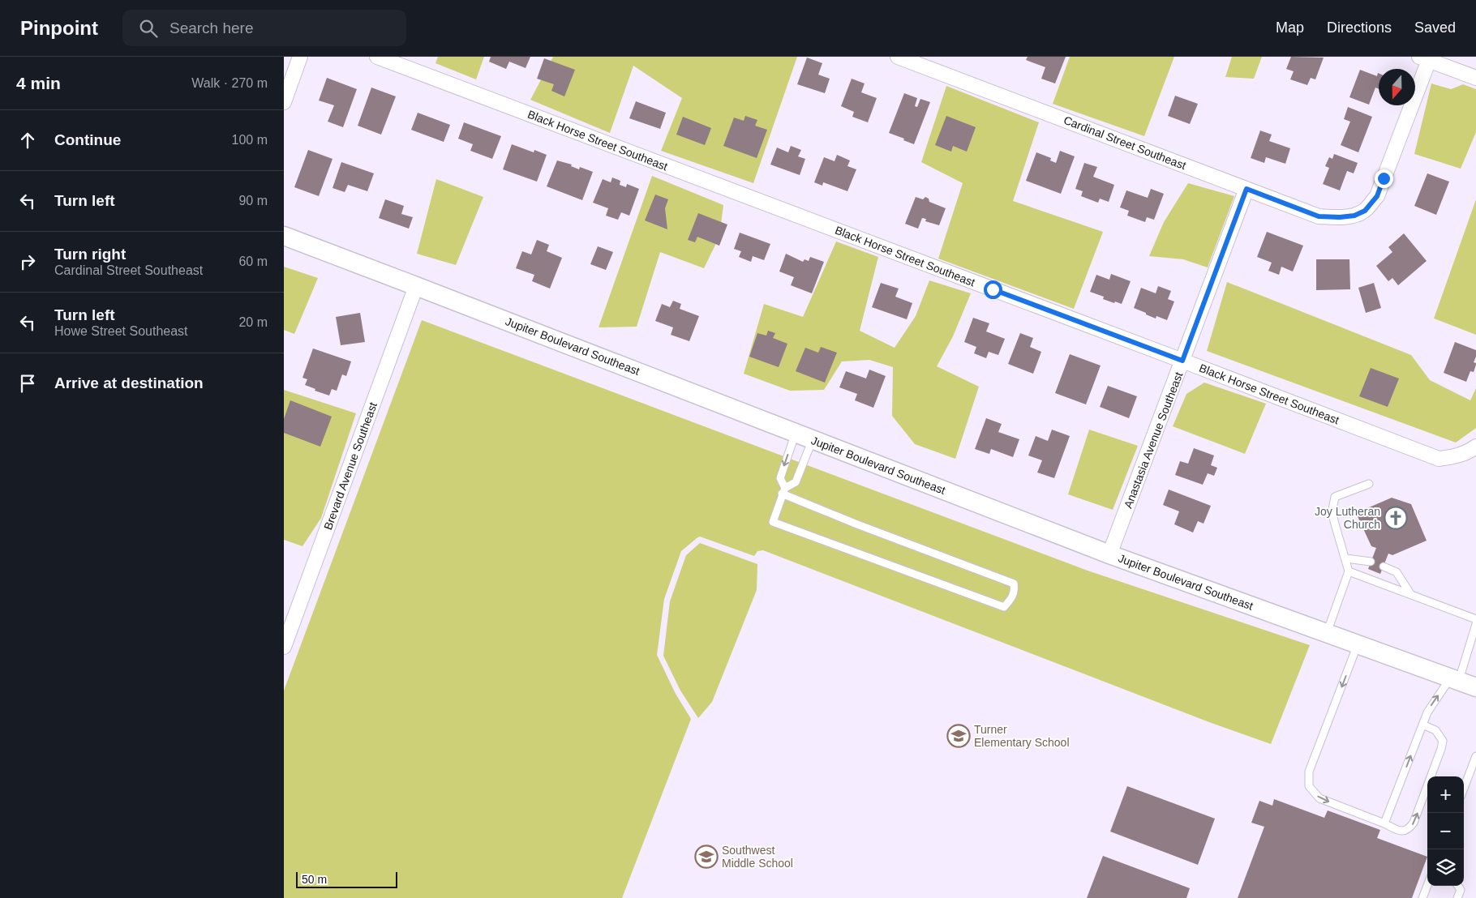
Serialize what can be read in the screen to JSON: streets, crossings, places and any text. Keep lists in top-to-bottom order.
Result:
{
  "streets": {
    "street": [
      "Black Horse Street Southeast",
      "Cardinal Street Southeast",
      "Jupiter Boulevard Southeast",
      "Anastasia Avenue Southeast",
      "Brevard Avenue Southeast"
    ]
  },
  "crossings": [
    ["Black Horse Street Southeast", "Anastasia Avenue Southeast"],
    ["Cardinal Street Southeast", "Anastasia Avenue Southeast"],
    ["Jupiter Boulevard Southeast", "Anastasia Avenue Southeast"],
    ["Jupiter Boulevard Southeast", "Brevard Avenue Southeast"]
  ],
  "places": {
    "church": ["Joy Lutheran Church"],
    "school or university": ["Turner Elementary School", "Southwest Middle School"]
  },
  "scale_bar": "50 m",
  "north": "bottom",
  "page": {
    "header": "Pinpoint",
    "search": "Search here",
    "nav": ["Map", "Directions", "Saved"],
    "heading": ["4 min", "Walk · 270 m"],
    "list": [
      ["Continue", "100 m"],
      ["Turn left", "90 m"],
      ["Turn right", "Cardinal Street Southeast", "60 m"],
      ["Turn left", "Howe Street Southeast", "20 m"],
      "Arrive at destination"
    ],
    "map_buttons": ["+", "−"],
    "scale": "50 m"
  }
}
